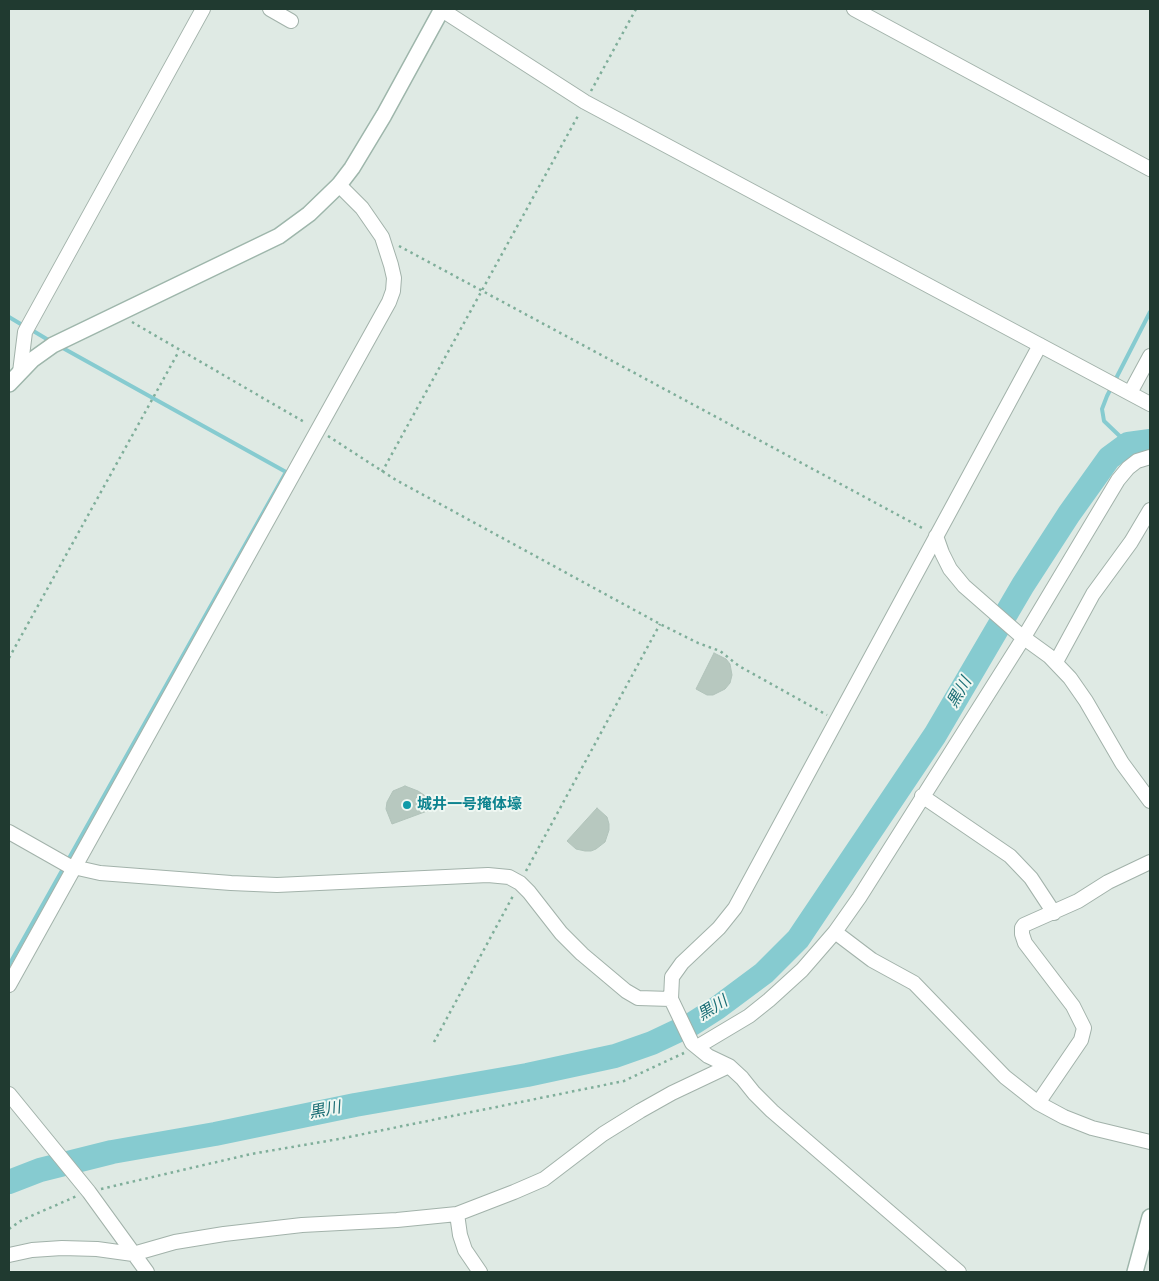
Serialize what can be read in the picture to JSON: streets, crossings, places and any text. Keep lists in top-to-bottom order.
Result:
{
  "water": ["黒川"],
  "places": ["城井一号掩体壕"]
}
